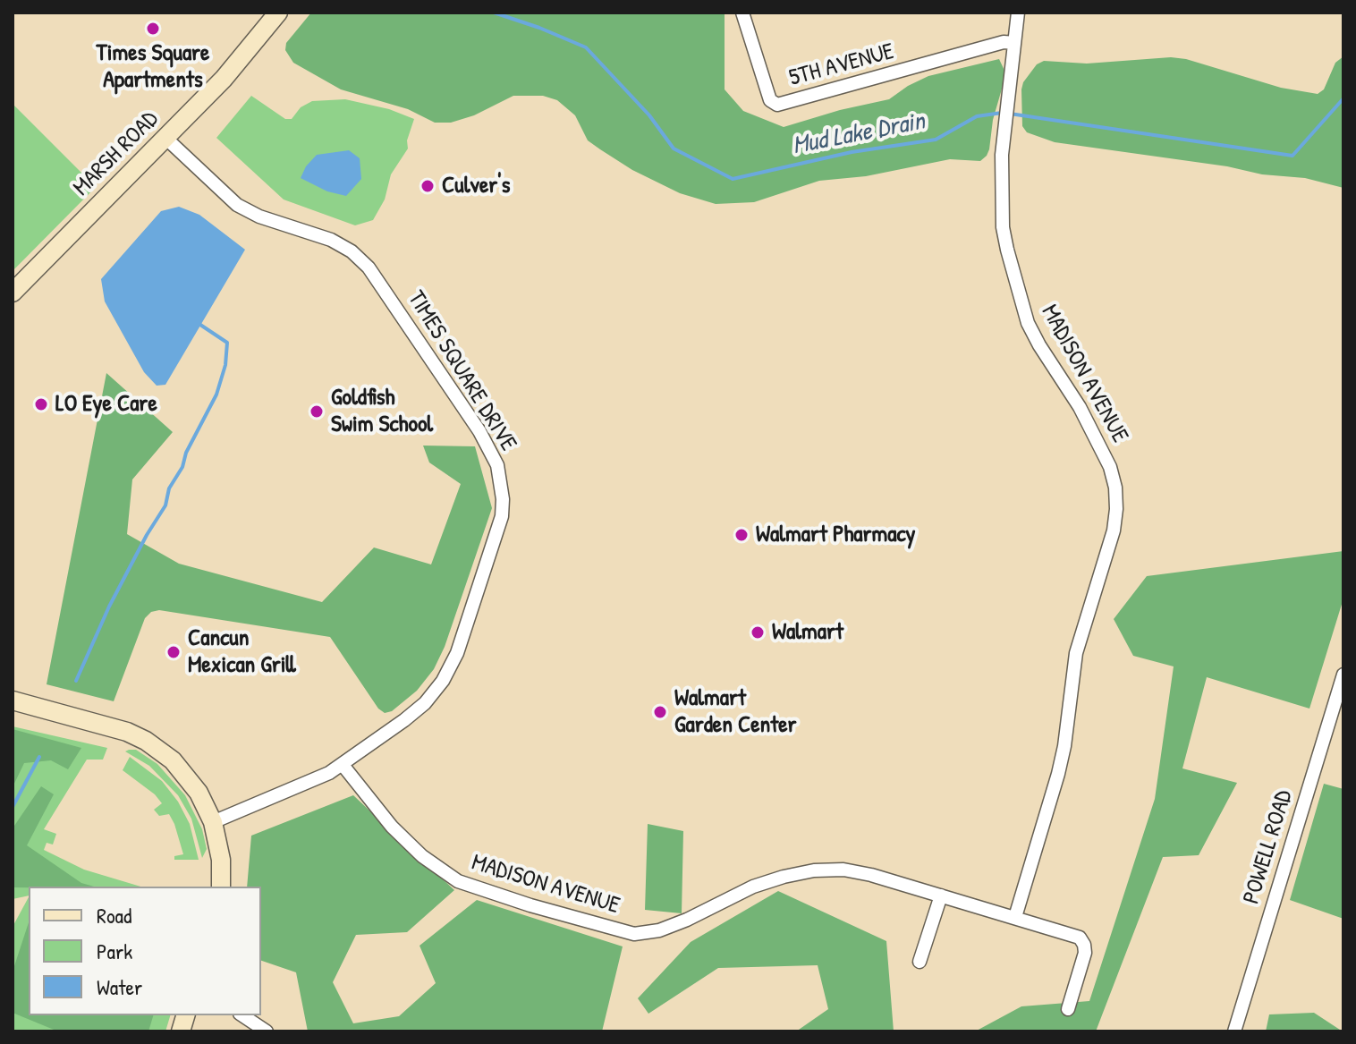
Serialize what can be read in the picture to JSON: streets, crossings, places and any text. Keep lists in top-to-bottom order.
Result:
{
  "streets": {
    "main road": ["MARSH ROAD"],
    "street": [
      "5TH AVENUE",
      "TIMES SQUARE DRIVE",
      "MADISON AVENUE",
      "POWELL ROAD"
    ]
  },
  "crossings": [
    ["5TH AVENUE", "MADISON AVENUE"],
    ["MARSH ROAD", "TIMES SQUARE DRIVE"],
    ["TIMES SQUARE DRIVE", "MADISON AVENUE"]
  ],
  "water": ["Mud Lake Drain"],
  "places": [
    "Times Square Apartments",
    "Culver's",
    "LO Eye Care",
    "Goldfish Swim School",
    "Walmart Pharmacy",
    "Walmart",
    "Cancun Mexican Grill",
    "Walmart Garden Center"
  ],
  "legend": ["Road", "Park", "Water"]
}
